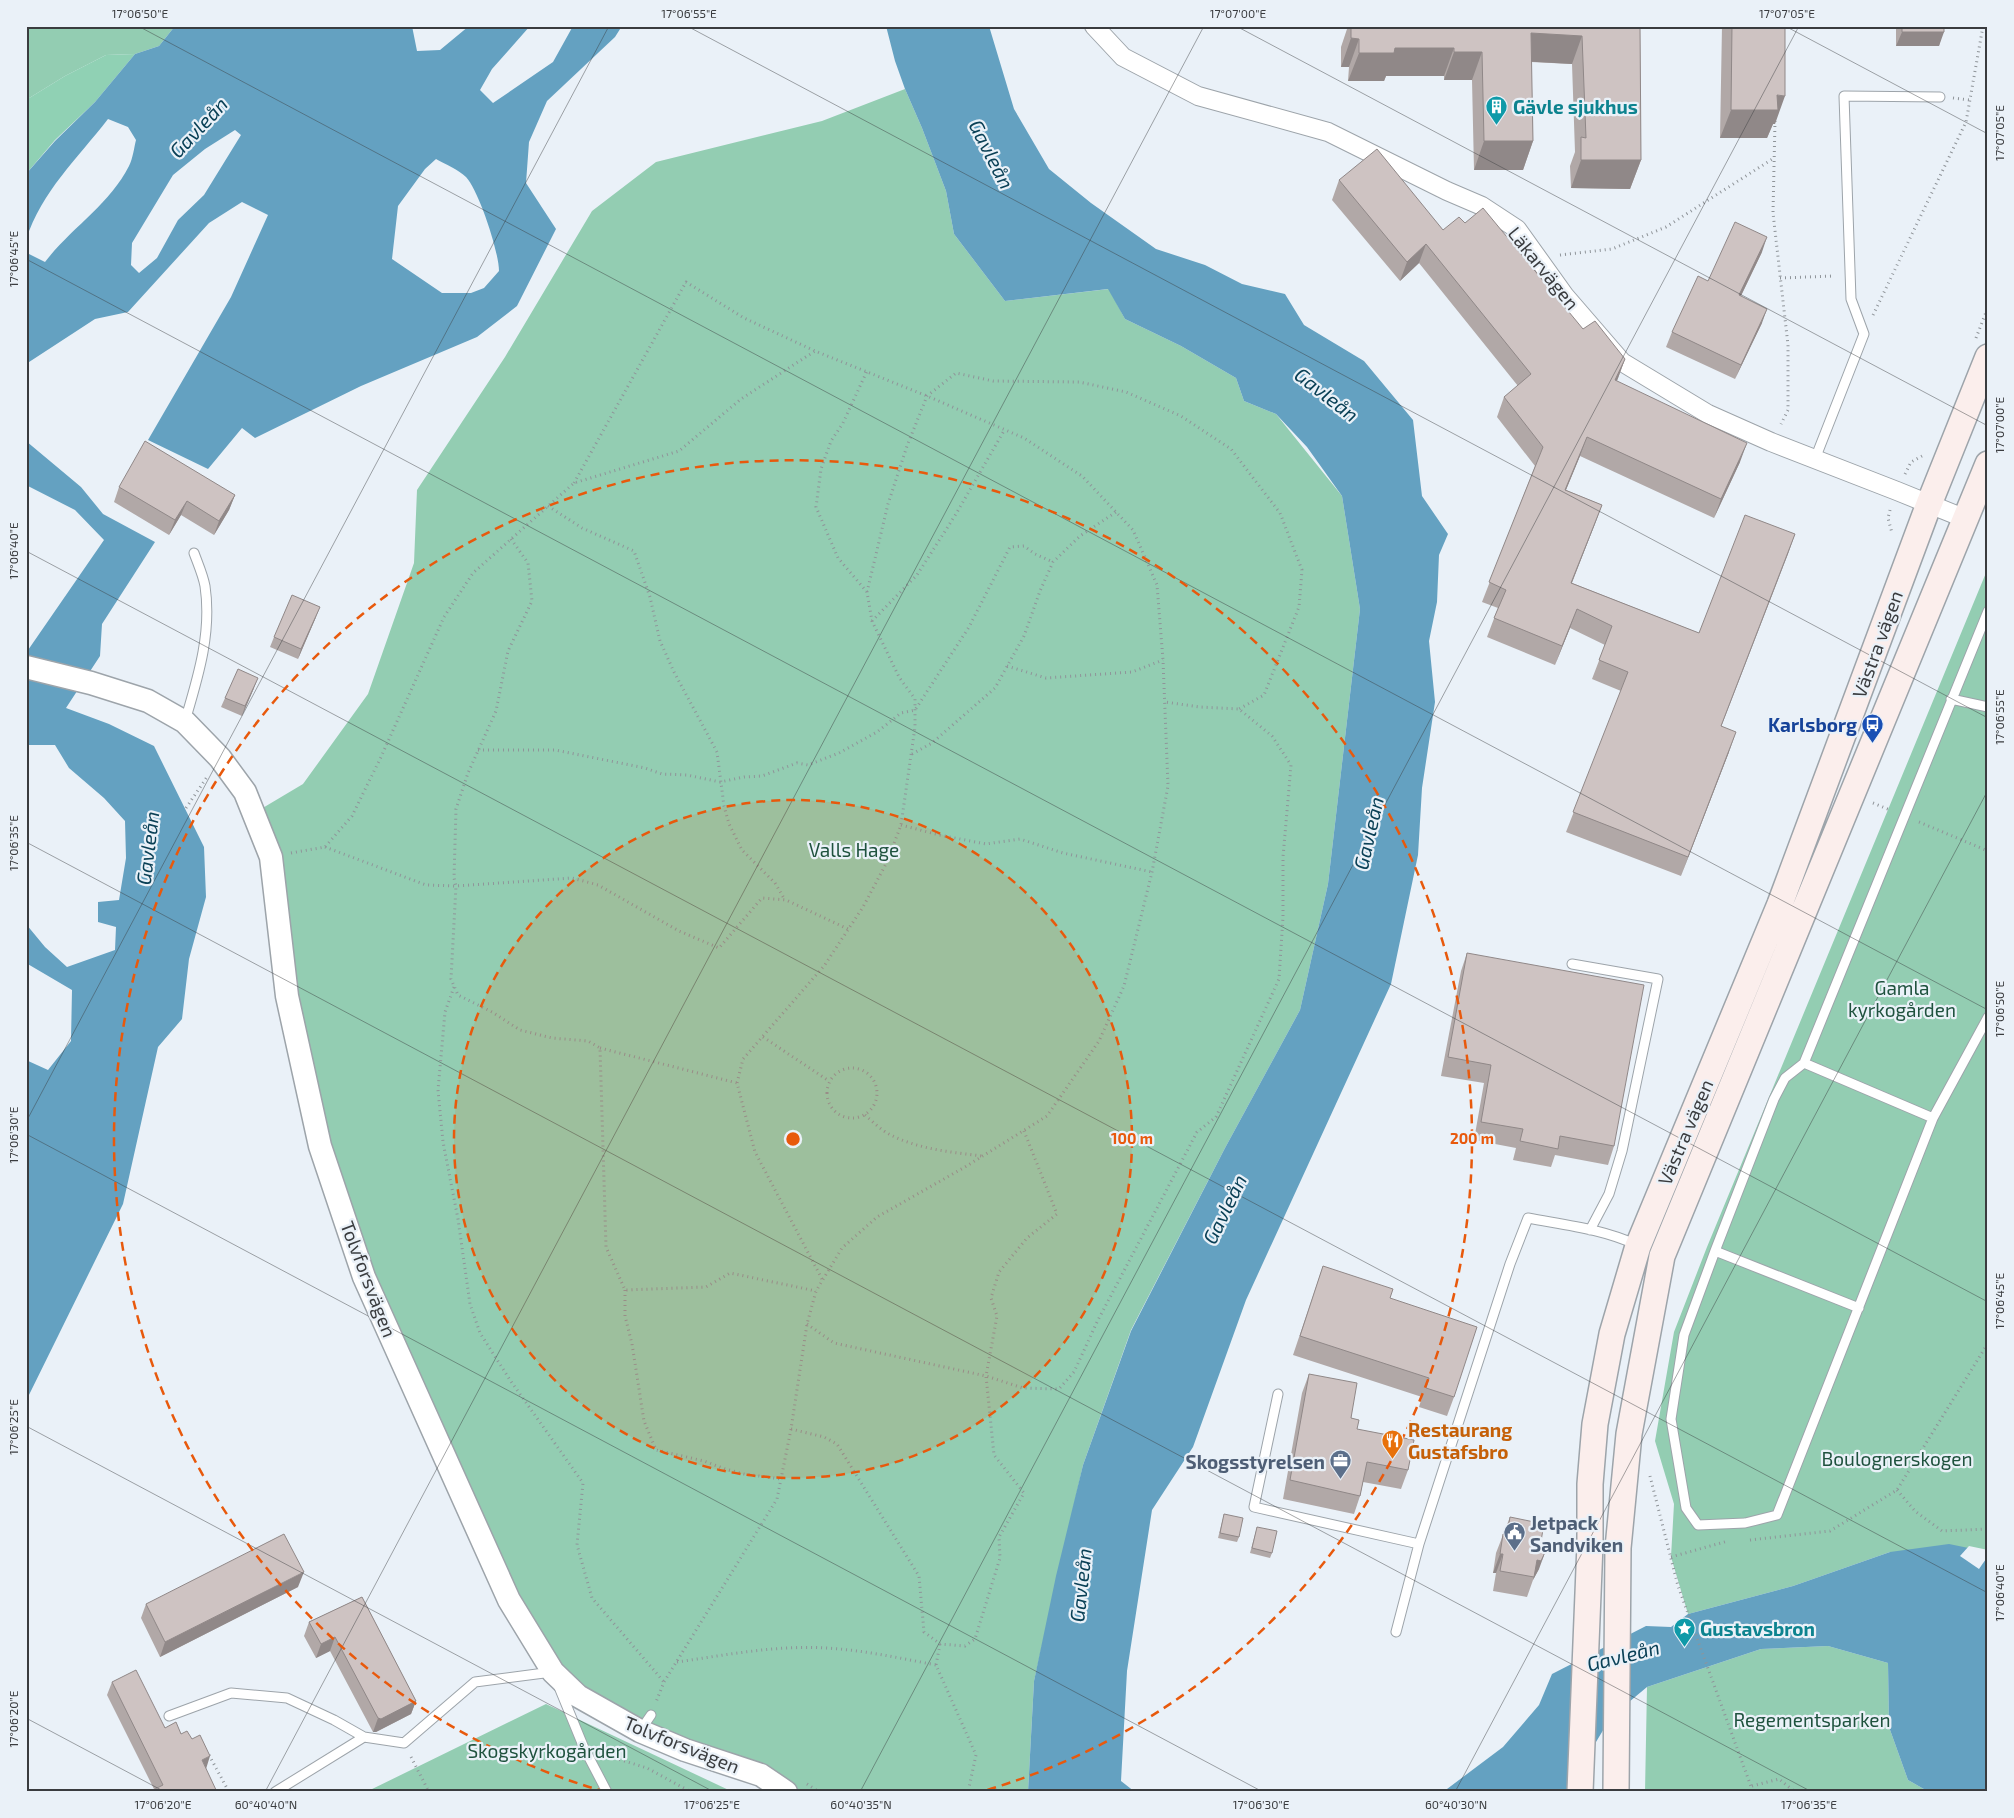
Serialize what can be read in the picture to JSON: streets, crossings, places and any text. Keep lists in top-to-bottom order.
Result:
{
  "streets": {
    "main road": ["Västra vägen"],
    "street": ["Läkarvägen", "Tolvforsvägen"]
  },
  "crossings": [
    ["Läkarvägen", "Västra vägen"]
  ],
  "water": ["Gavleån"],
  "parks": [
    "Valls Hage",
    "Gamla kyrkogården",
    "Boulognerskogen",
    "Regementsparken",
    "Skogskyrkogården"
  ],
  "places": {
    "building": ["Gävle sjukhus"],
    "bus stop": ["Karlsborg"],
    "restaurant": ["Restaurang Gustafsbro"],
    "office": ["Skogsstyrelsen"],
    "public building": ["Jetpack Sandviken"],
    "place": ["Gustavsbron"]
  },
  "coordinates": [
    "17°06'50\"E",
    "17°06'55\"E",
    "17°07'00\"E",
    "17°07'05\"E",
    "17°06'45\"E",
    "17°06'40\"E",
    "17°06'35\"E",
    "17°06'30\"E",
    "17°06'25\"E",
    "17°06'20\"E",
    "60°40'40\"N",
    "60°40'35\"N",
    "60°40'30\"N"
  ],
  "rings": ["100 m", "200 m"]
}
